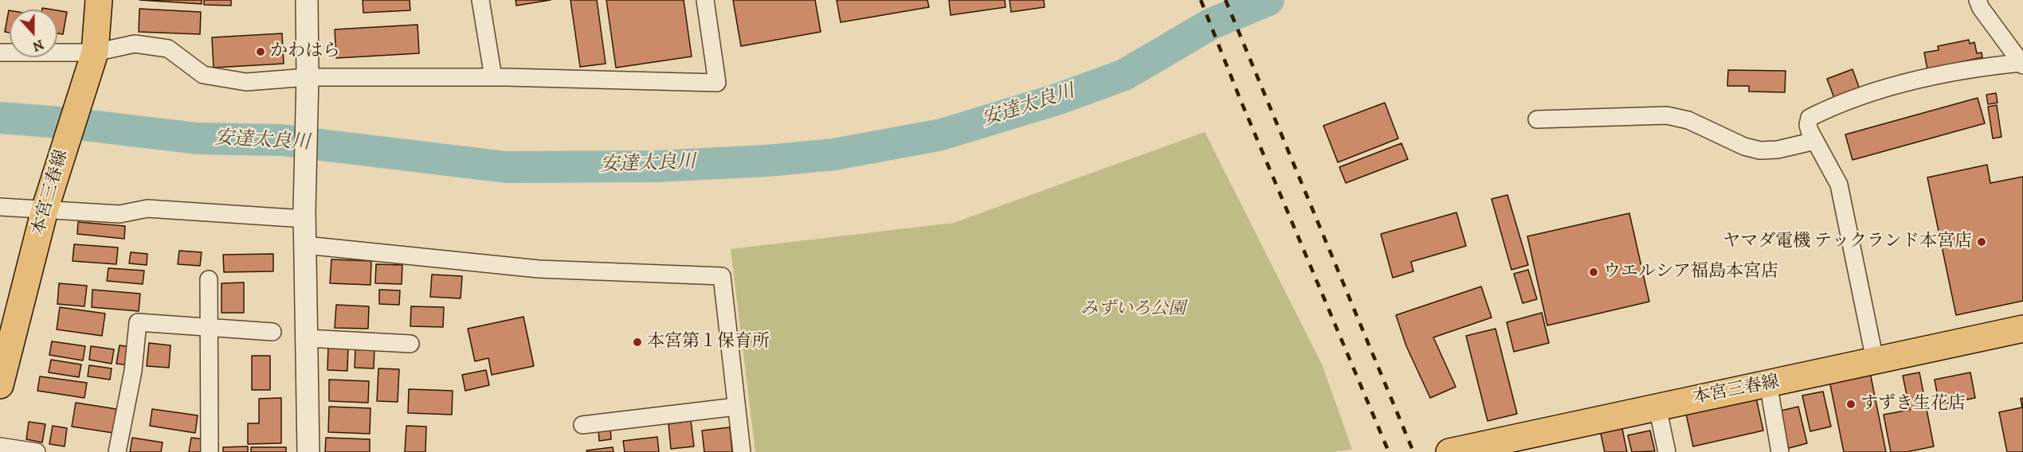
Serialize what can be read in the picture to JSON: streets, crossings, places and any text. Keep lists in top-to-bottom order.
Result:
{
  "streets": {
    "main road": ["本宮三春線"]
  },
  "water": ["安達太良川"],
  "parks": ["みずいろ公園"],
  "places": [
    "かわはら",
    "ヤマダ電機 テックランド本宮店",
    "ウエルシア福島本宮店",
    "本宮第１保育所",
    "すずき生花店"
  ],
  "north": "bottom"
}
